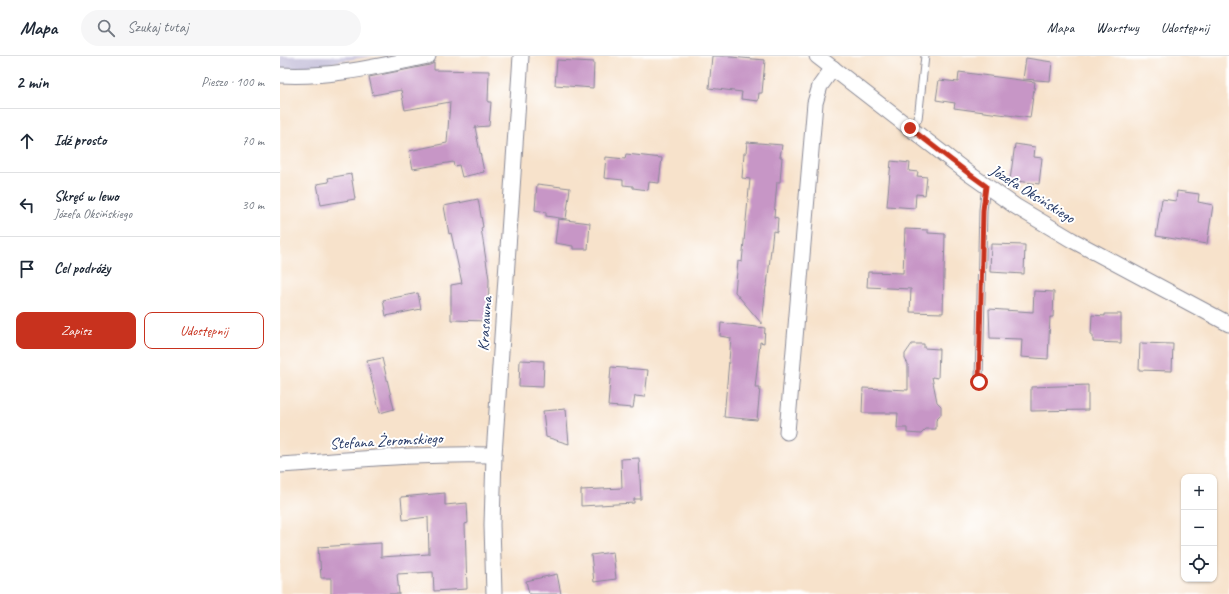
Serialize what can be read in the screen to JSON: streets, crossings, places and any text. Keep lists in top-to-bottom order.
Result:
{
  "streets": {
    "street": ["Józefa Oksińskiego", "Krasawna", "Stefana Żeromskiego"]
  },
  "crossings": [
    ["Krasawna", "Stefana Żeromskiego"]
  ],
  "page": {
    "header": "Mapa",
    "search": "Szukaj tutaj",
    "nav": ["Mapa", "Warstwy", "Udostępnij"],
    "heading": ["2 min", "Pieszo · 100 m"],
    "list": [
      ["Idź prosto", "70 m"],
      ["Skręć w lewo", "Józefa Oksińskiego", "30 m"],
      "Cel podróży"
    ],
    "buttons": ["Zapisz", "Udostępnij"],
    "map_buttons": ["+", "−"]
  }
}
